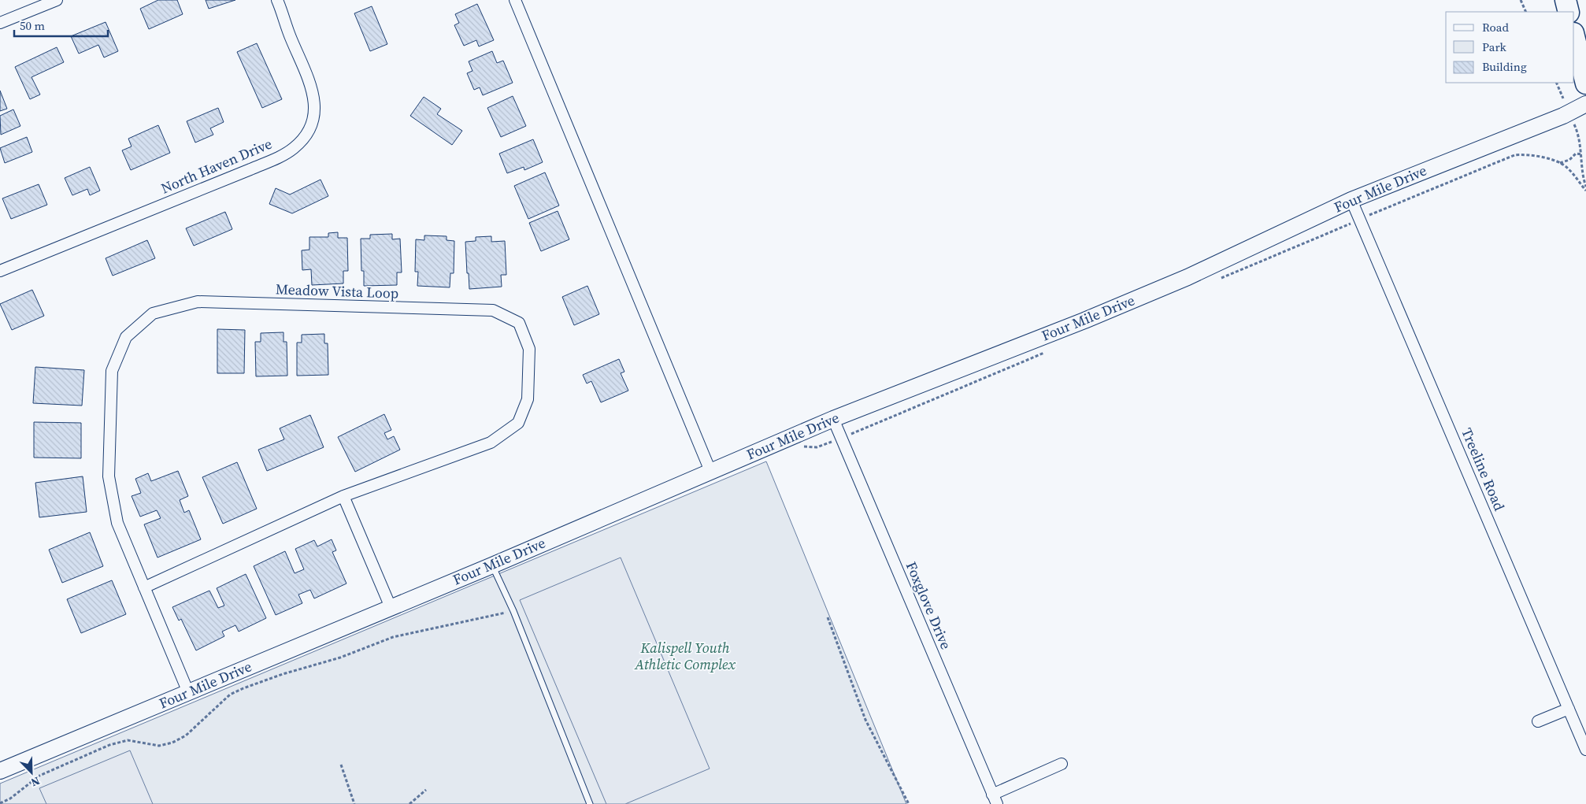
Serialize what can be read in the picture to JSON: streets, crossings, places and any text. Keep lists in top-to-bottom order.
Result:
{
  "streets": {
    "street": [
      "North Haven Drive",
      "Four Mile Drive",
      "Meadow Vista Loop",
      "Treeline Road",
      "Foxglove Drive"
    ]
  },
  "crossings": [
    ["Four Mile Drive", "Meadow Vista Loop"],
    ["Four Mile Drive", "Treeline Road"],
    ["Four Mile Drive", "Foxglove Drive"]
  ],
  "parks": ["Kalispell Youth Athletic Complex"],
  "legend": ["Road", "Park", "Building"],
  "scale_bar": "50 m",
  "north": "bottom right"
}
